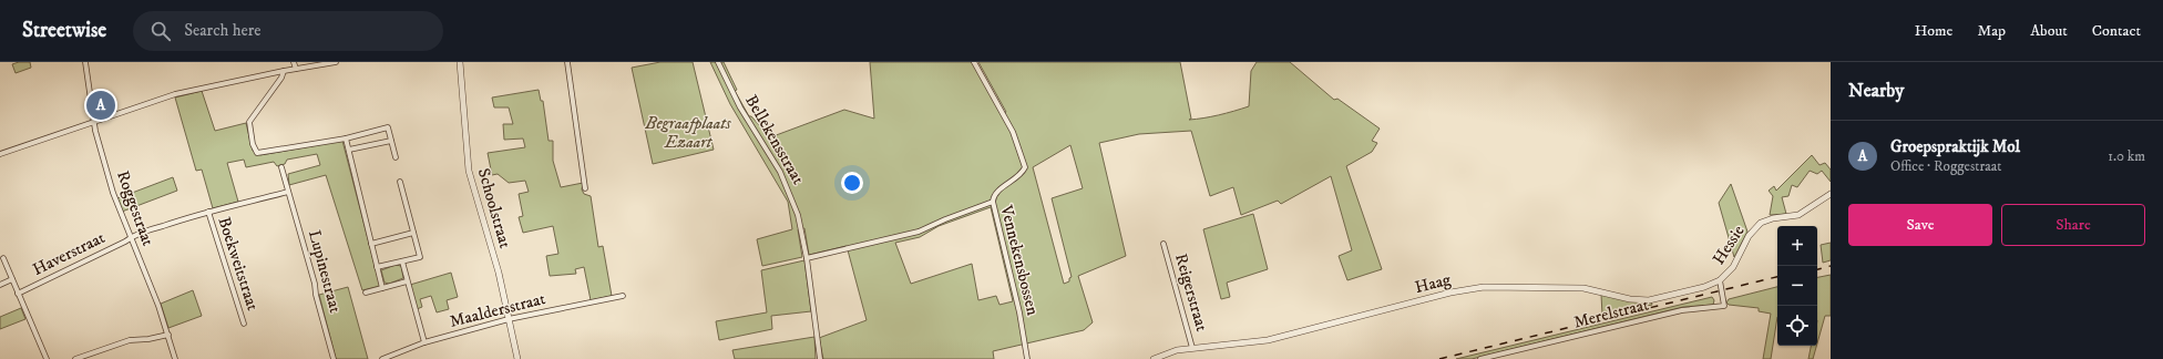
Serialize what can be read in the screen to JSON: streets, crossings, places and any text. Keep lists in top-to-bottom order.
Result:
{
  "streets": {
    "street": [
      "Bellekensstraat",
      "Roggestraat",
      "Schoolstraat",
      "Hessie",
      "Haverstraat",
      "Vennekensbossen",
      "Boekweitstraat",
      "Lupinestraat",
      "Haag",
      "Reigerstraat",
      "Maaldersstraat",
      "Merelstraat"
    ]
  },
  "crossings": [
    ["Bellekensstraat", "Vennekensbossen"],
    ["Roggestraat", "Haverstraat"],
    ["Roggestraat", "Boekweitstraat"],
    ["Schoolstraat", "Maaldersstraat"],
    ["Hessie", "Haag"],
    ["Hessie", "Merelstraat"],
    ["Haverstraat", "Boekweitstraat"],
    ["Boekweitstraat", "Lupinestraat"],
    ["Haag", "Reigerstraat"],
    ["Haag", "Merelstraat"]
  ],
  "parks": ["Begraafplaats Ezaart"],
  "page": {
    "header": "Streetwise",
    "search": "Search here",
    "nav": [
      "Home",
      "Map",
      "About",
      "Contact"
    ],
    "heading": "Nearby",
    "pins": "A",
    "list": [
      {
        "mark": "A",
        "name": "Groepspraktijk Mol",
        "note": "Office · Roggestraat",
        "value": "1.0 km"
      }
    ],
    "buttons": ["Save", "Share"],
    "map_buttons": ["+", "−"]
  }
}
